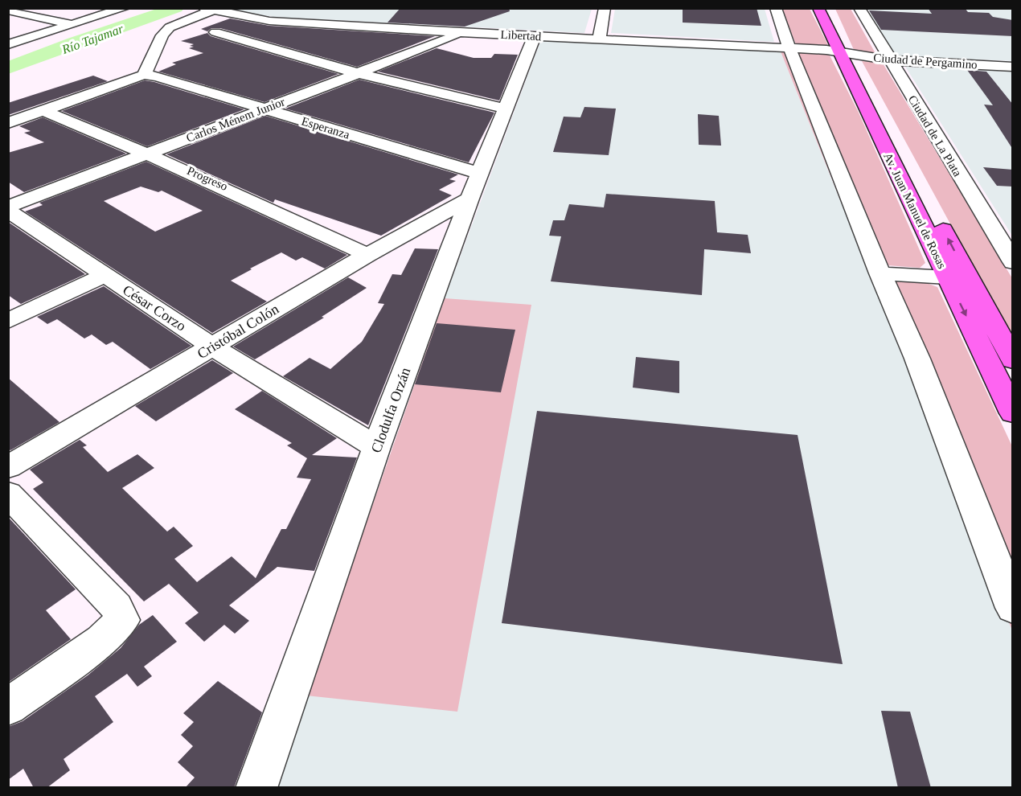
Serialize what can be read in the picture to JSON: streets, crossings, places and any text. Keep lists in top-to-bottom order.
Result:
{
  "streets": {
    "main road": ["Av. Juan Manuel de Rosas"],
    "street": [
      "Libertad",
      "Ciudad de Pergamino",
      "Carlos Ménem Junior",
      "Esperanza",
      "Ciudad de La Plata",
      "Progreso",
      "César Corzo",
      "Cristóbal Colón",
      "Clodulfa Orzán"
    ]
  },
  "crossings": [
    ["Libertad", "Ciudad de Pergamino"],
    ["Libertad", "Carlos Ménem Junior"],
    ["Libertad", "Av. Juan Manuel de Rosas"],
    ["Libertad", "Clodulfa Orzán"],
    ["Ciudad de Pergamino", "Ciudad de La Plata"],
    ["Ciudad de Pergamino", "Av. Juan Manuel de Rosas"],
    ["Carlos Ménem Junior", "Esperanza"],
    ["Carlos Ménem Junior", "Progreso"],
    ["Esperanza", "Clodulfa Orzán"],
    ["Progreso", "Cristóbal Colón"],
    ["César Corzo", "Cristóbal Colón"],
    ["César Corzo", "Clodulfa Orzán"],
    ["Cristóbal Colón", "Clodulfa Orzán"]
  ],
  "water": ["Río Tajamar"]
}
